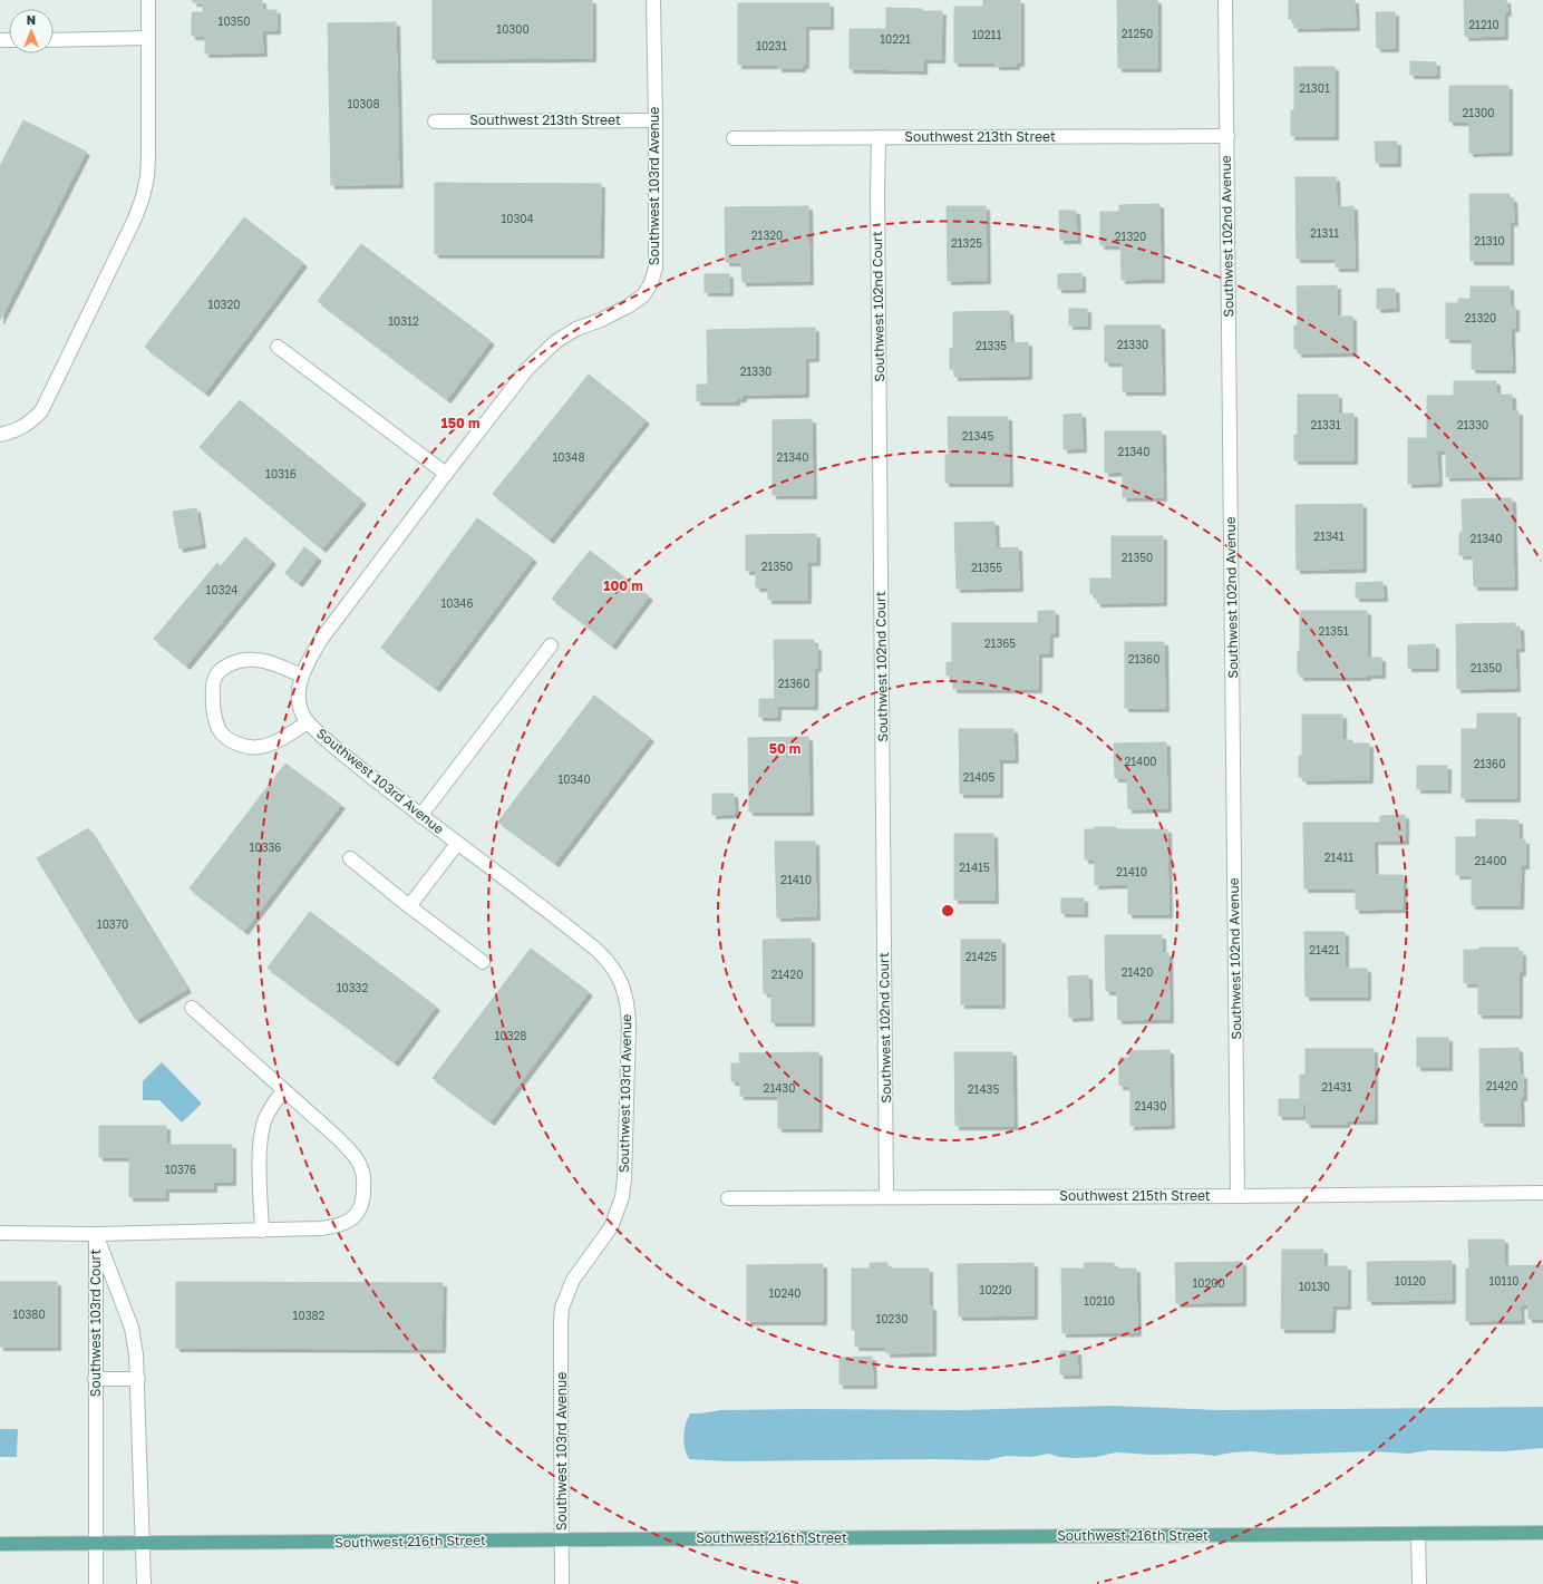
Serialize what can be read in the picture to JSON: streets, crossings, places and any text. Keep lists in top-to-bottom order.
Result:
{
  "streets": {
    "main road": ["Southwest 216th Street"],
    "street": [
      "Southwest 213th Street",
      "Southwest 103rd Avenue",
      "Southwest 102nd Avenue",
      "Southwest 102nd Court",
      "Southwest 215th Street",
      "Southwest 103rd Court"
    ]
  },
  "crossings": [
    ["Southwest 213th Street", "Southwest 103rd Avenue"],
    ["Southwest 213th Street", "Southwest 102nd Avenue"],
    ["Southwest 213th Street", "Southwest 102nd Court"],
    ["Southwest 103rd Avenue", "Southwest 216th Street"],
    ["Southwest 102nd Avenue", "Southwest 215th Street"],
    ["Southwest 102nd Court", "Southwest 215th Street"],
    ["Southwest 103rd Court", "Southwest 216th Street"]
  ],
  "house_numbers": [
    "10350",
    "21210",
    "10300",
    "21250",
    "10211",
    "10221",
    "10231",
    "21301",
    "10308",
    "21300",
    "10304",
    "21311",
    "21320",
    "21320",
    "21310",
    "21325",
    "10320",
    "21320",
    "10312",
    "21330",
    "21335",
    "21330",
    "21331",
    "21330",
    "21345",
    "21340",
    "10348",
    "21340",
    "10316",
    "21341",
    "21340",
    "21350",
    "21350",
    "21355",
    "10324",
    "10346",
    "21351",
    "21365",
    "21360",
    "21350",
    "21360",
    "21400",
    "21360",
    "21405",
    "10340",
    "10336",
    "21411",
    "21400",
    "21415",
    "21410",
    "21410",
    "10370",
    "21421",
    "21425",
    "21420",
    "21420",
    "10332",
    "10328",
    "21420",
    "21431",
    "21430",
    "21435",
    "21430",
    "10376",
    "10120",
    "10110",
    "10200",
    "10130",
    "10220",
    "10240",
    "10210",
    "10380",
    "10382",
    "10230"
  ],
  "north": "top",
  "rings": ["150 m", "100 m", "50 m"]
}
